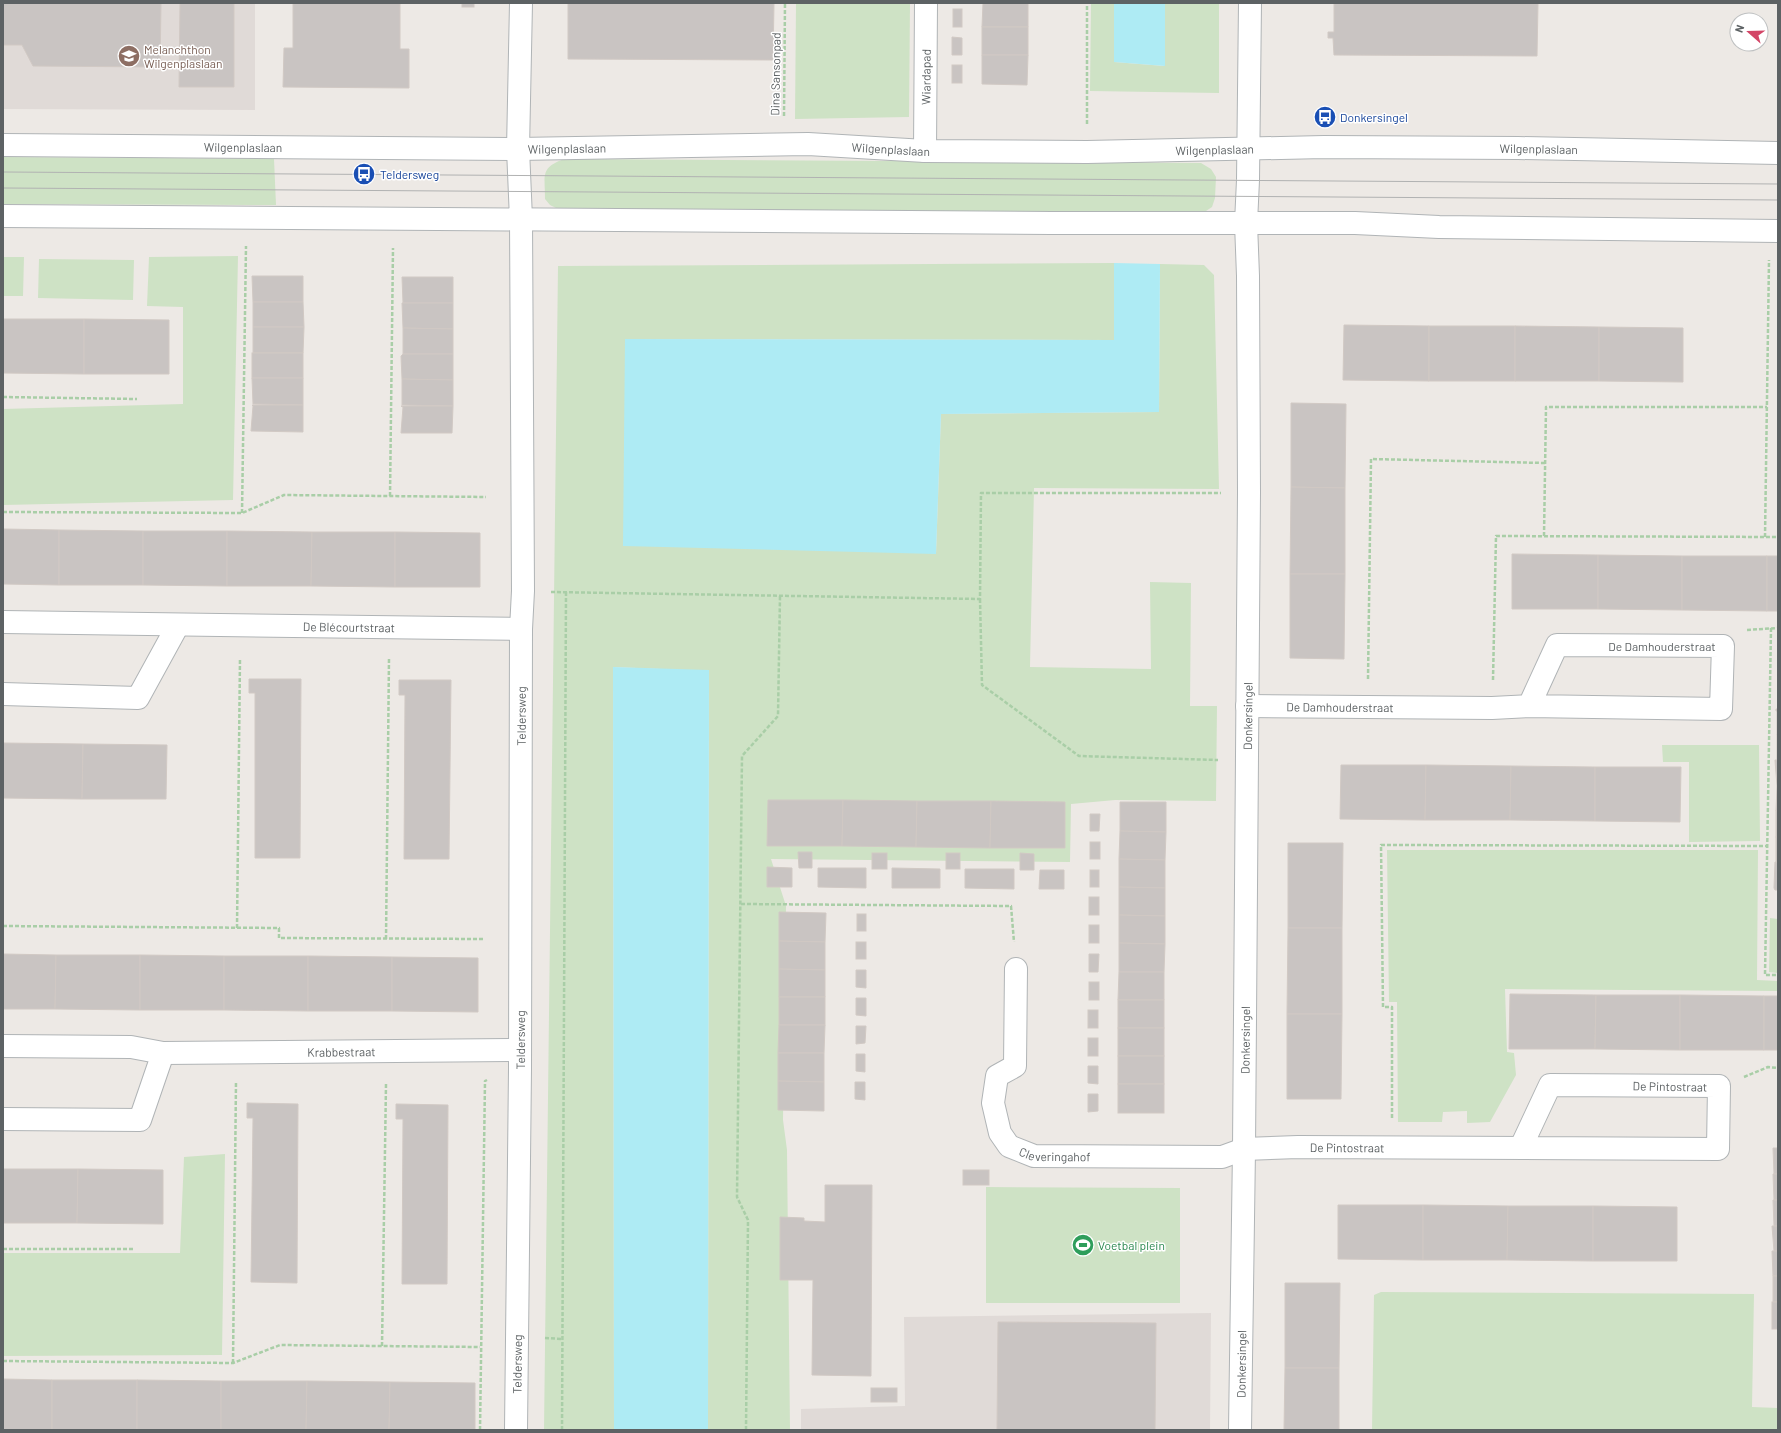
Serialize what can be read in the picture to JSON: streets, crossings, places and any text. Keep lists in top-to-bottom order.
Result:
{
  "streets": {
    "street": [
      "Wiardapad",
      "Wilgenplaslaan",
      "De Blécourtstraat",
      "De Damhouderstraat",
      "Teldersweg",
      "Donkersingel",
      "Krabbestraat",
      "De Pintostraat",
      "Cleveringahof"
    ],
    "path": ["Dina Sansonpad"]
  },
  "crossings": [
    ["Dina Sansonpad", "Wilgenplaslaan"],
    ["Wiardapad", "Wilgenplaslaan"],
    ["Wilgenplaslaan", "Teldersweg"],
    ["Wilgenplaslaan", "Donkersingel"],
    ["De Blécourtstraat", "Teldersweg"],
    ["De Damhouderstraat", "Donkersingel"],
    ["Teldersweg", "Krabbestraat"],
    ["Donkersingel", "De Pintostraat"],
    ["Donkersingel", "Cleveringahof"],
    ["De Pintostraat", "Cleveringahof"]
  ],
  "places": {
    "school or university": ["Melanchthon Wilgenplaslaan"],
    "bus stop": ["Donkersingel", "Teldersweg"],
    "sports": ["Voetbal plein"]
  },
  "north": "left"
}
